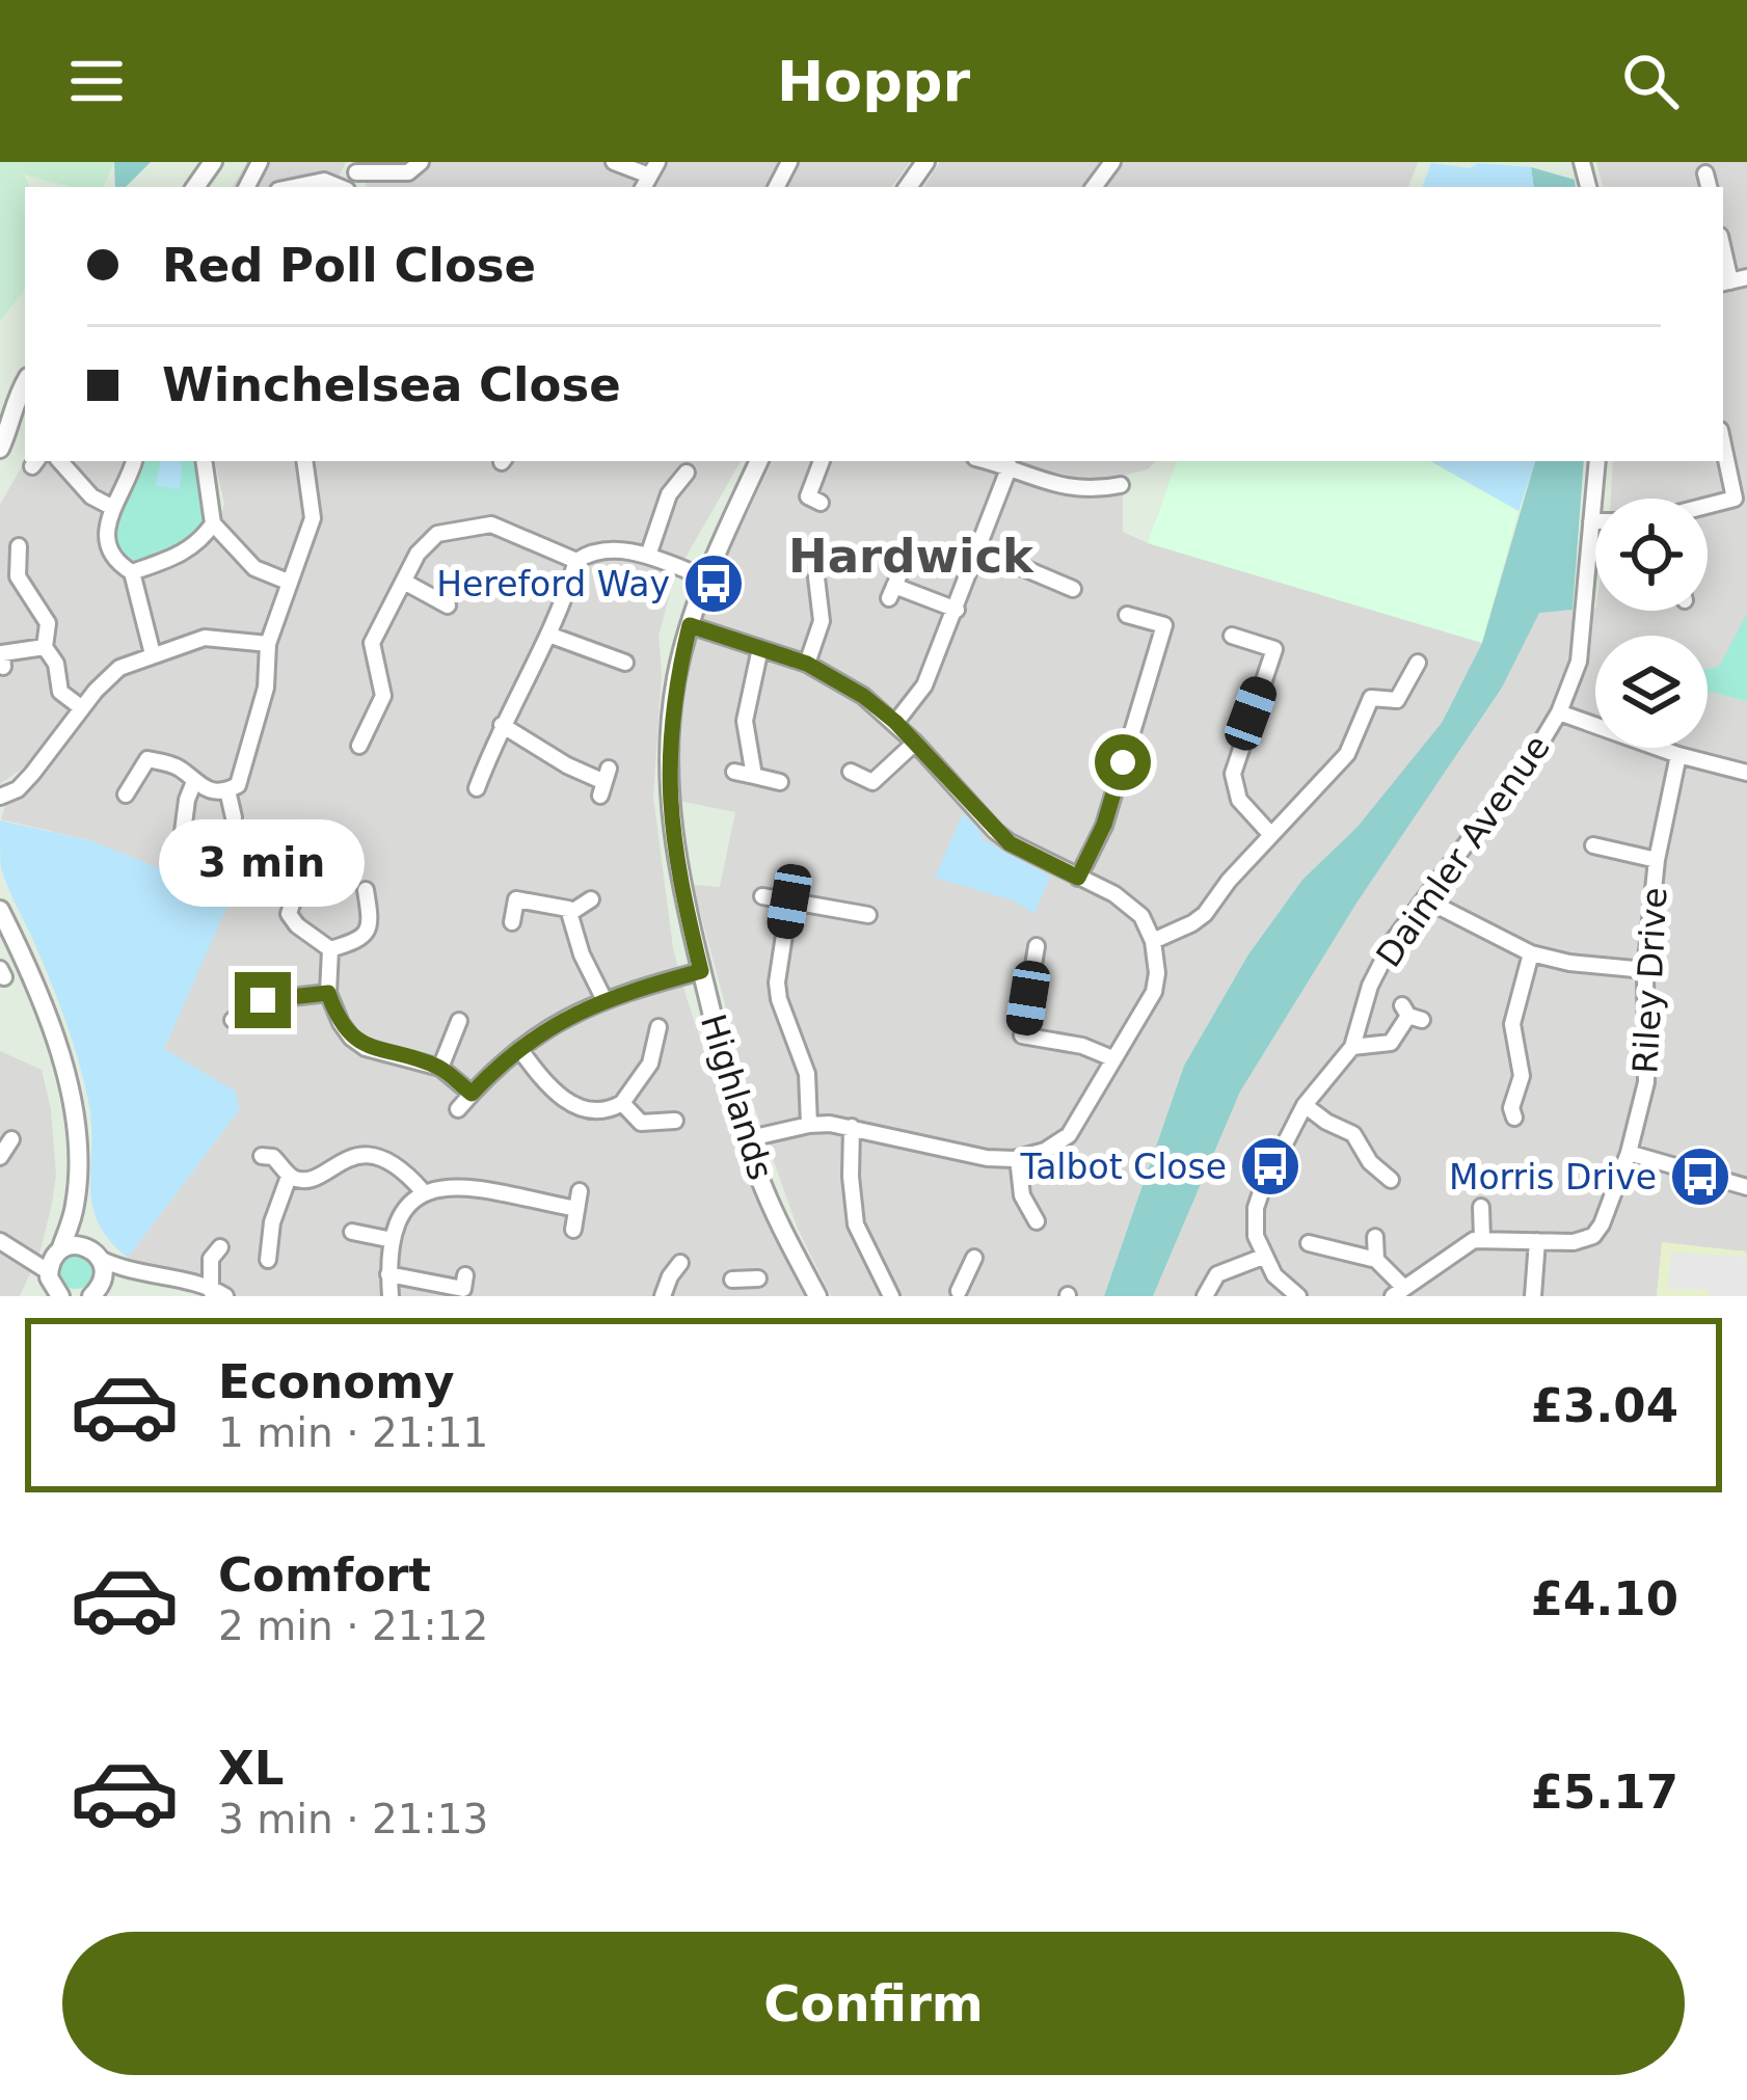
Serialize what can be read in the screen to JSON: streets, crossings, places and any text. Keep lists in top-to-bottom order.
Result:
{
  "streets": {
    "street": ["Daimler Avenue", "Riley Drive", "Highlands"]
  },
  "districts": ["Hardwick"],
  "places": {
    "bus stop": ["Hereford Way", "Talbot Close", "Morris Drive"]
  },
  "page": {
    "header": "Hoppr",
    "banner": ["Red Poll Close", "Winchelsea Close"],
    "bubble": "3 min",
    "list": [
      {
        "name": "Economy",
        "note": "1 min · 21:11",
        "value": "£3.04"
      },
      {
        "name": "Comfort",
        "note": "2 min · 21:12",
        "value": "£4.10"
      },
      {
        "name": "XL",
        "note": "3 min · 21:13",
        "value": "£5.17"
      }
    ],
    "buttons": "Confirm"
  }
}
